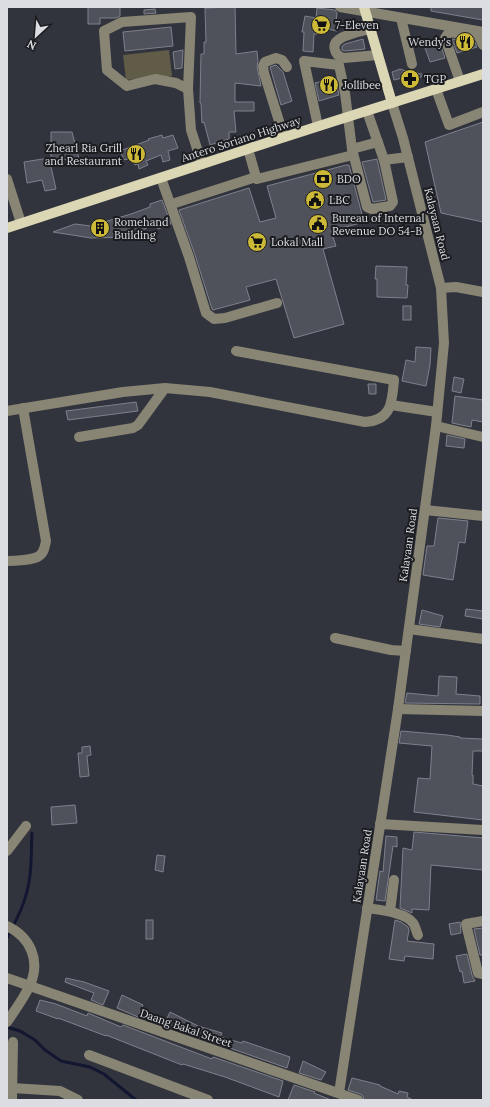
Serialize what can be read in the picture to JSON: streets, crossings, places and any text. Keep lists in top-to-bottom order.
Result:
{
  "streets": {
    "main road": ["Antero Soriano Highway", "Kalayaan Road"],
    "street": ["Daang Bakal Street"]
  },
  "crossings": [
    ["Antero Soriano Highway", "Kalayaan Road"],
    ["Kalayaan Road", "Daang Bakal Street"]
  ],
  "places": {
    "supermarket": ["7-Eleven", "Lokal Mall"],
    "restaurant": ["Wendy's", "Jollibee", "Zhearl Ria Grill and Restaurant"],
    "pharmacy": ["TGP"],
    "bank": ["BDO"],
    "public building": ["LBC", "Bureau of Internal Revenue DO 54-B"],
    "building": ["Romehand Building"]
  },
  "north": "bottom left"
}
